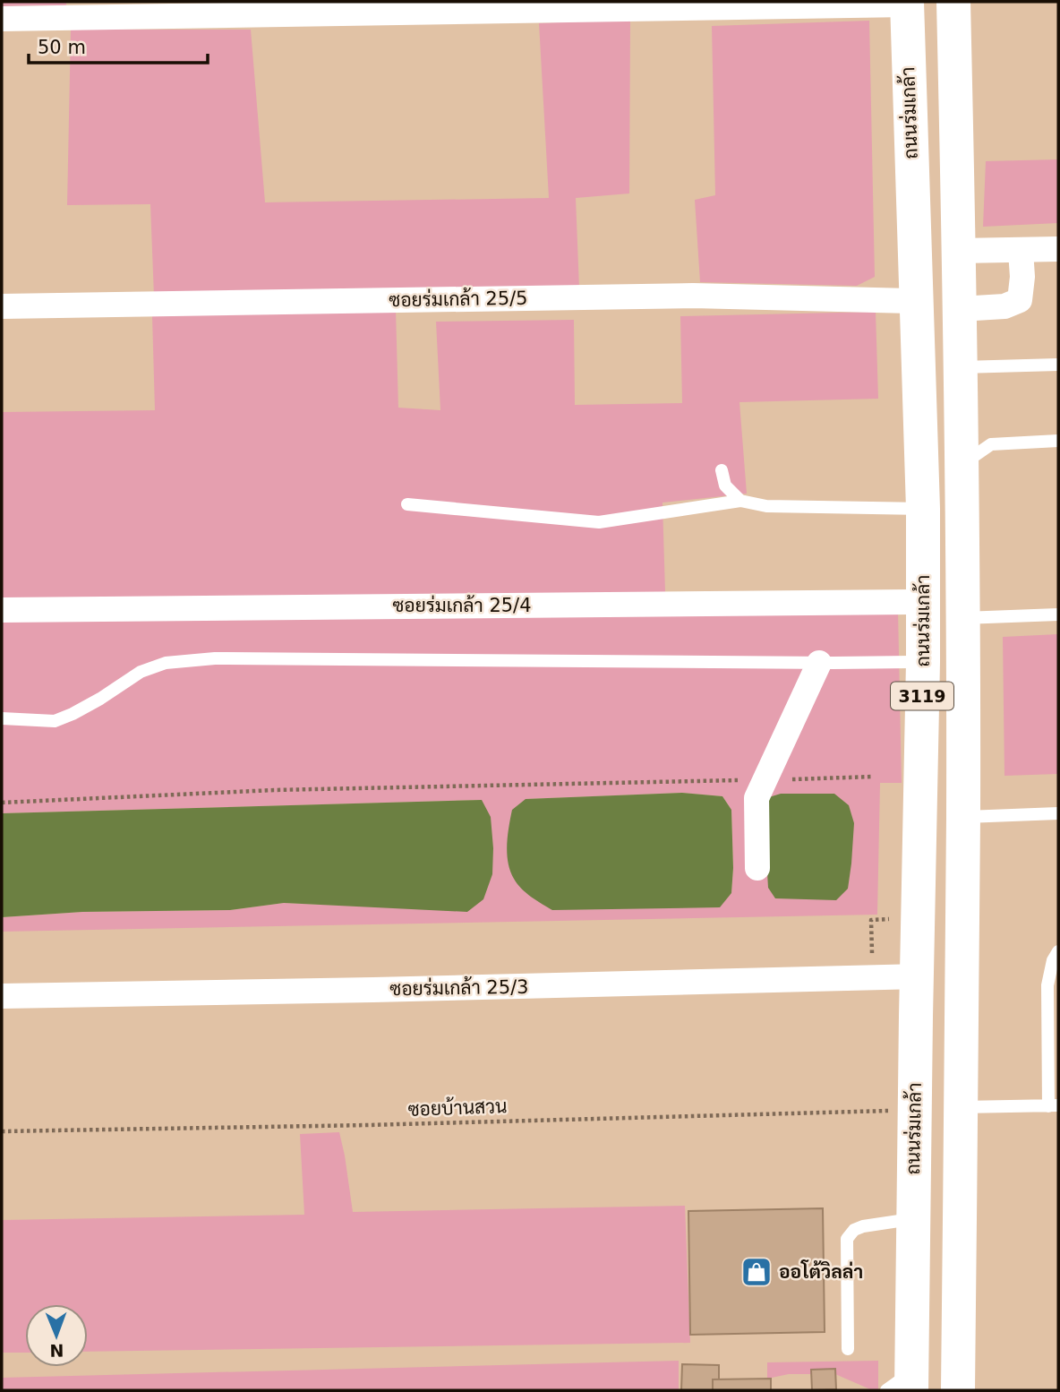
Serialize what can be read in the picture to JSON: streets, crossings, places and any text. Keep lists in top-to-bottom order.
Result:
{
  "streets": {
    "main road": ["ถนนร่มเกล้า", "3119"],
    "street": ["ซอยร่มเกล้า 25/5", "ซอยร่มเกล้า 25/4", "ซอยร่มเกล้า 25/3"],
    "path": ["ซอยบ้านสวน"]
  },
  "crossings": [
    ["ถนนร่มเกล้า", "ซอยร่มเกล้า 25/5"],
    ["ถนนร่มเกล้า", "ซอยร่มเกล้า 25/4"],
    ["ถนนร่มเกล้า", "ซอยร่มเกล้า 25/3"],
    ["ถนนร่มเกล้า", "ซอยบ้านสวน"]
  ],
  "places": {
    "shop": ["ออโต้วิลล่า"]
  },
  "scale_bar": "50 m",
  "north": "bottom"
}
